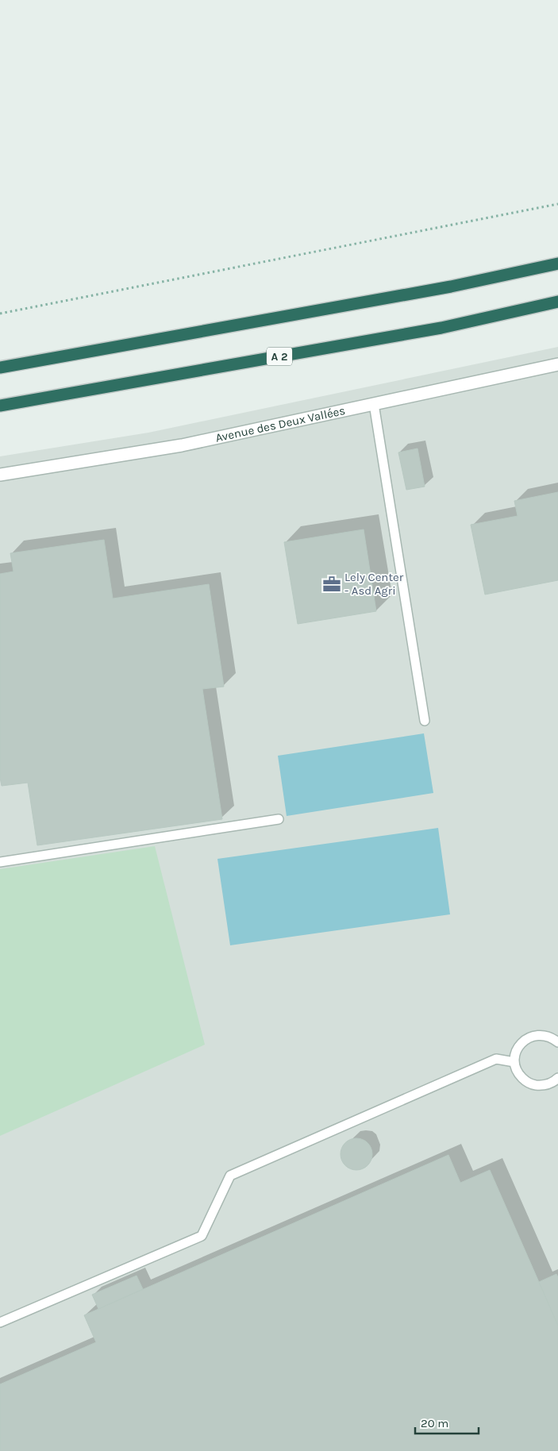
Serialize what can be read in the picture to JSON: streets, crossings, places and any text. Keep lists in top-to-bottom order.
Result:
{
  "streets": {
    "highway": ["A 2"],
    "street": ["Avenue des Deux Vallées"]
  },
  "places": {
    "office": ["Lely Center - Asd Agri"]
  },
  "scale_bar": "20 m"
}
